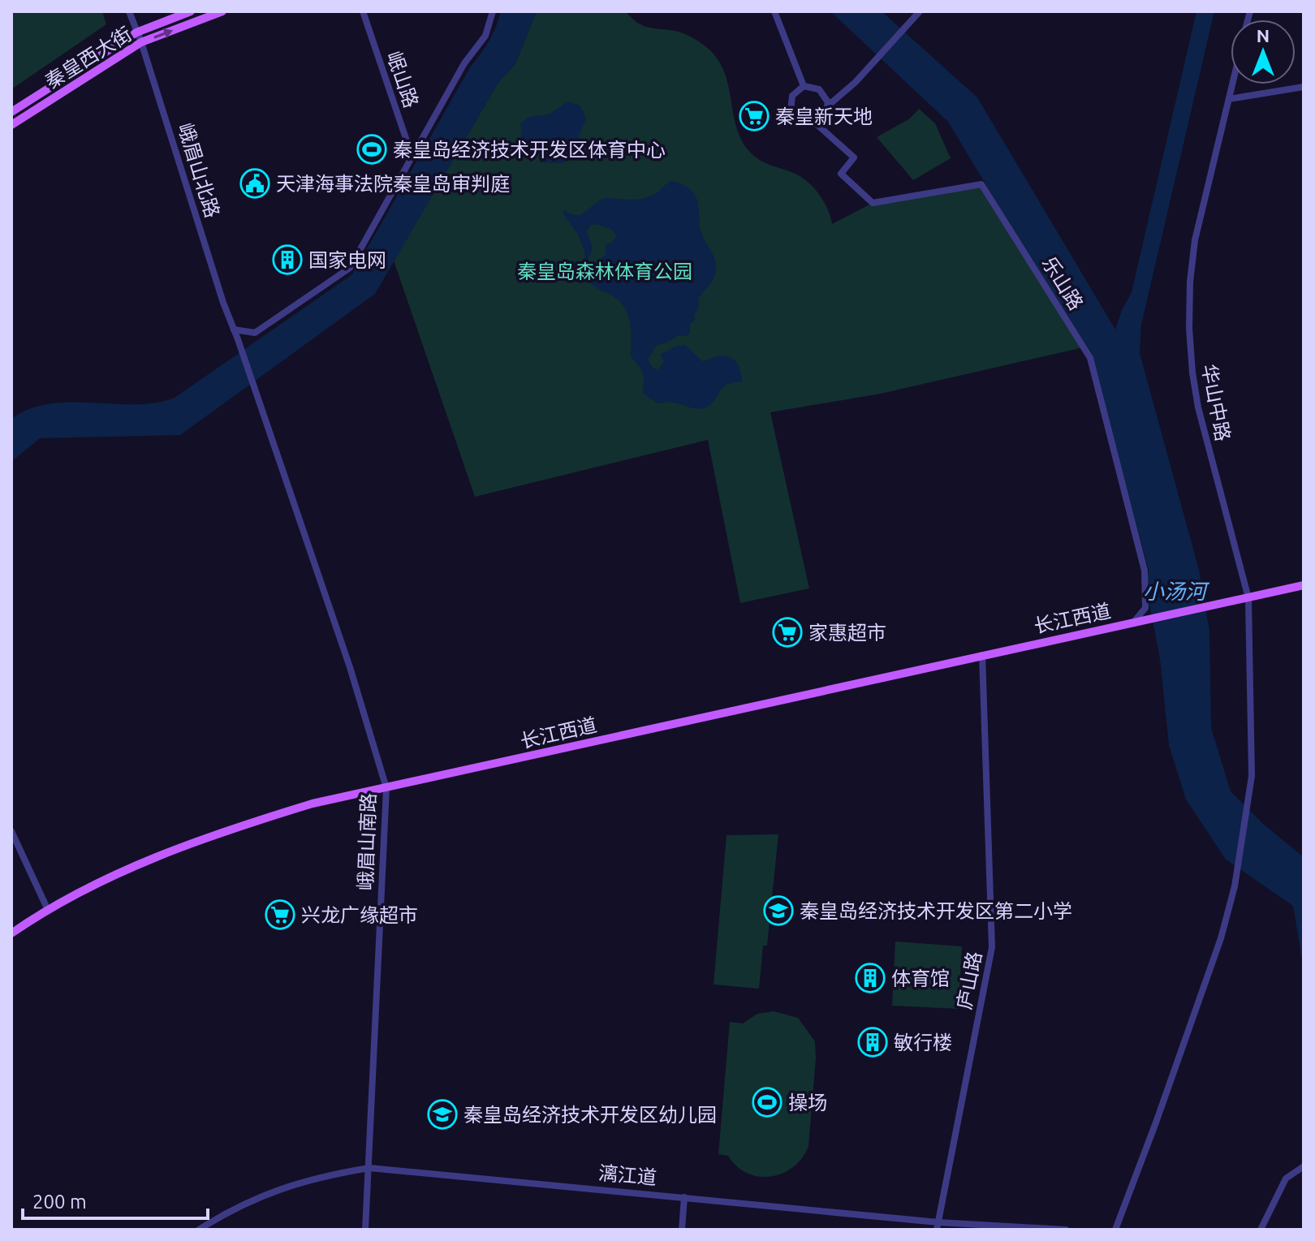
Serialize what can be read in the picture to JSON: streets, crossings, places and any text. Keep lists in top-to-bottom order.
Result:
{
  "streets": {
    "main road": ["秦皇西大街", "长江西道"],
    "street": [
      "岷山路",
      "峨眉山北路",
      "乐山路",
      "华山中路",
      "峨眉山南路",
      "庐山路",
      "漓江道"
    ]
  },
  "crossings": [
    ["秦皇西大街", "峨眉山北路"],
    ["峨眉山北路", "峨眉山南路"],
    ["乐山路", "长江西道"],
    ["华山中路", "长江西道"],
    ["长江西道", "峨眉山南路"],
    ["长江西道", "庐山路"],
    ["峨眉山南路", "漓江道"],
    ["庐山路", "漓江道"]
  ],
  "water": ["小汤河"],
  "parks": ["秦皇岛森林体育公园"],
  "places": {
    "supermarket": ["秦皇新天地", "家惠超市", "兴龙广缘超市"],
    "sports": ["秦皇岛经济技术开发区体育中心", "操场"],
    "public building": ["天津海事法院秦皇岛审判庭"],
    "building": ["国家电网", "体育馆", "敏行楼"],
    "school or university": ["秦皇岛经济技术开发区第二小学", "秦皇岛经济技术开发区幼儿园"]
  },
  "scale_bar": "200 m",
  "north": "top"
}
